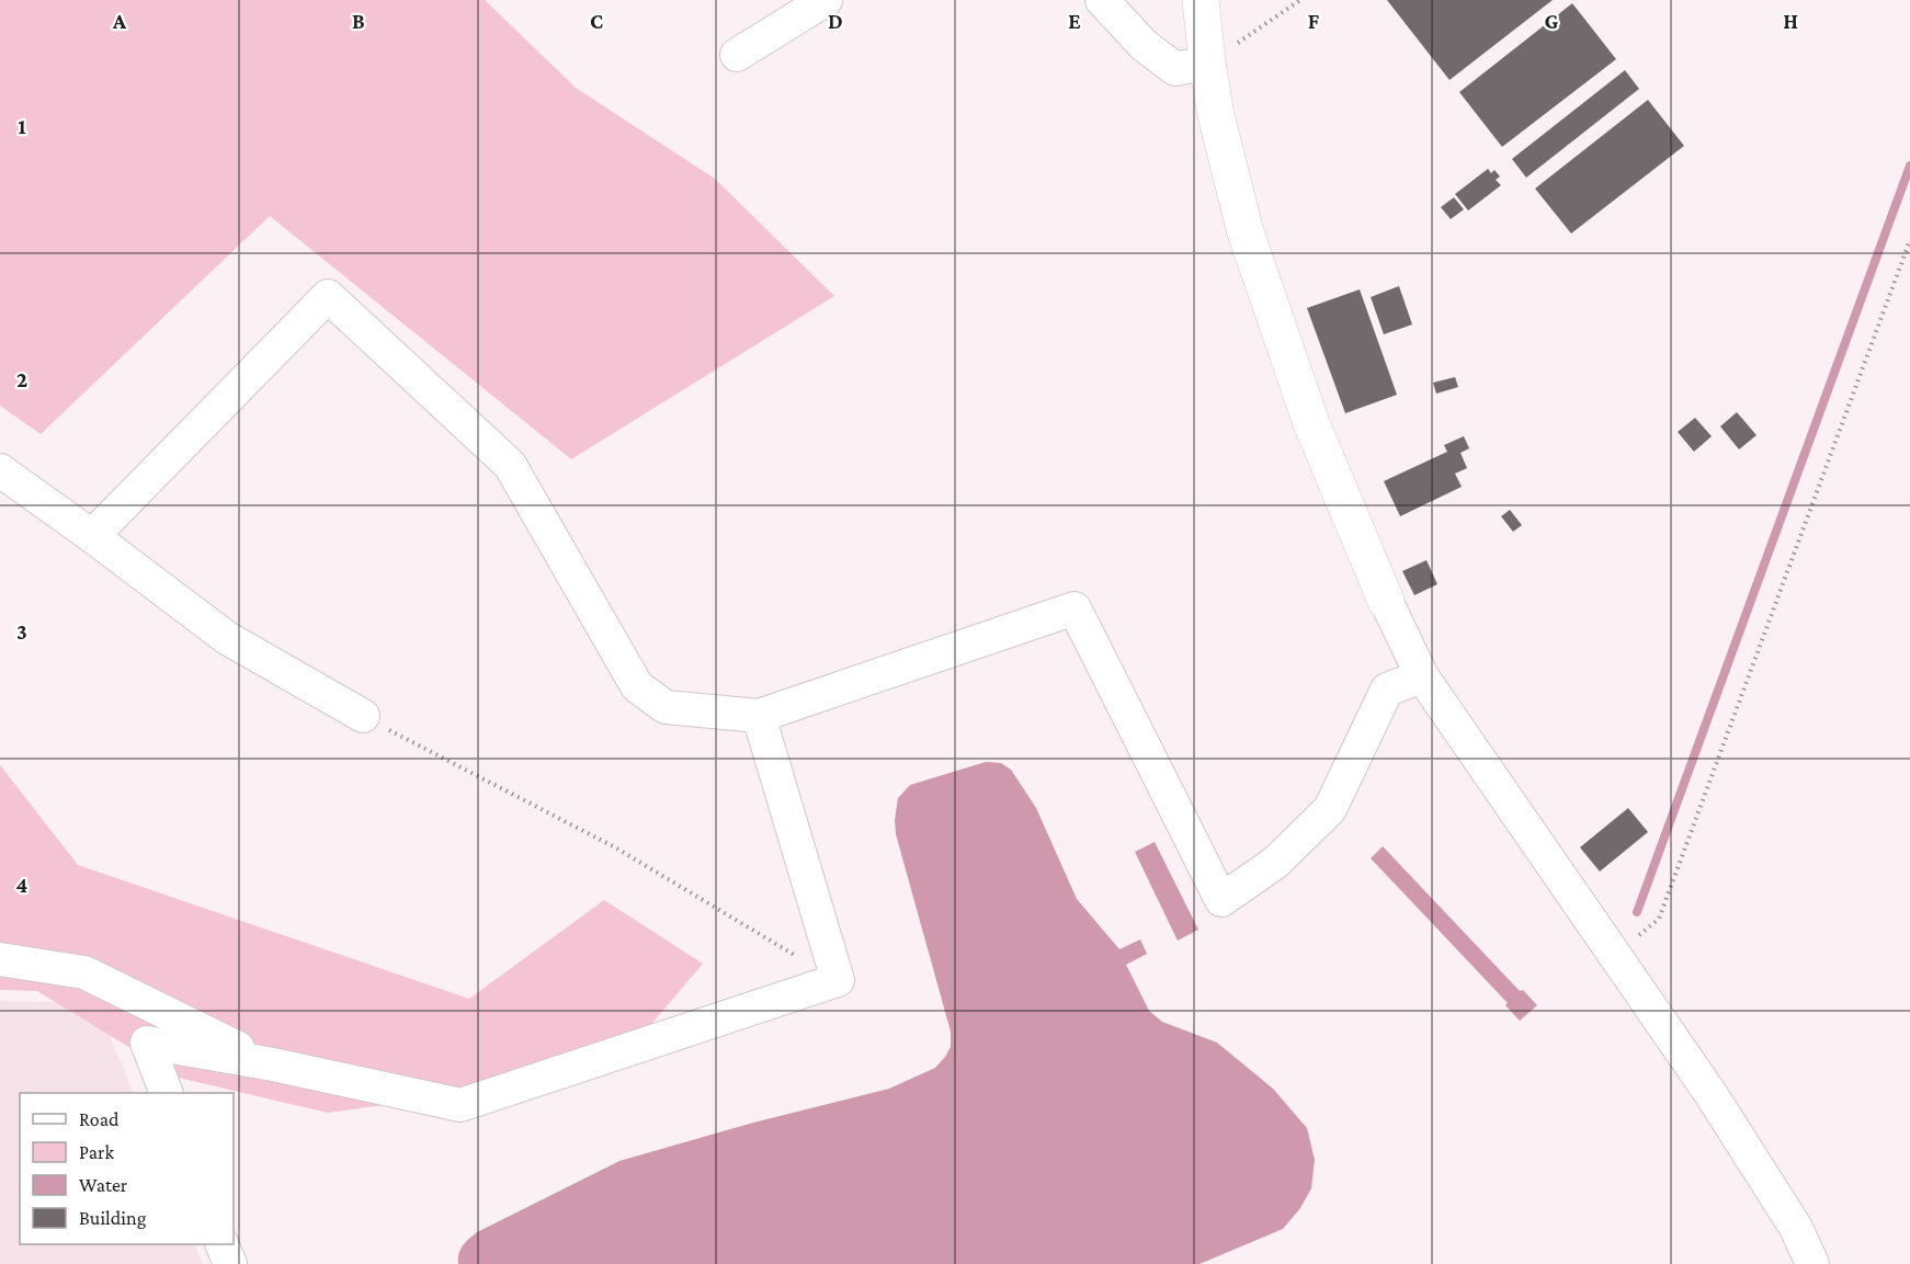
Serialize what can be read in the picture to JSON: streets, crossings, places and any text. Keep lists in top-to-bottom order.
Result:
{
  "legend": [
    "Road",
    "Park",
    "Water",
    "Building"
  ],
  "grid": {
    "columns": [
      "A",
      "B",
      "C",
      "D",
      "E",
      "F",
      "G",
      "H"
    ],
    "rows": [
      "1",
      "2",
      "3",
      "4"
    ]
  }
}
